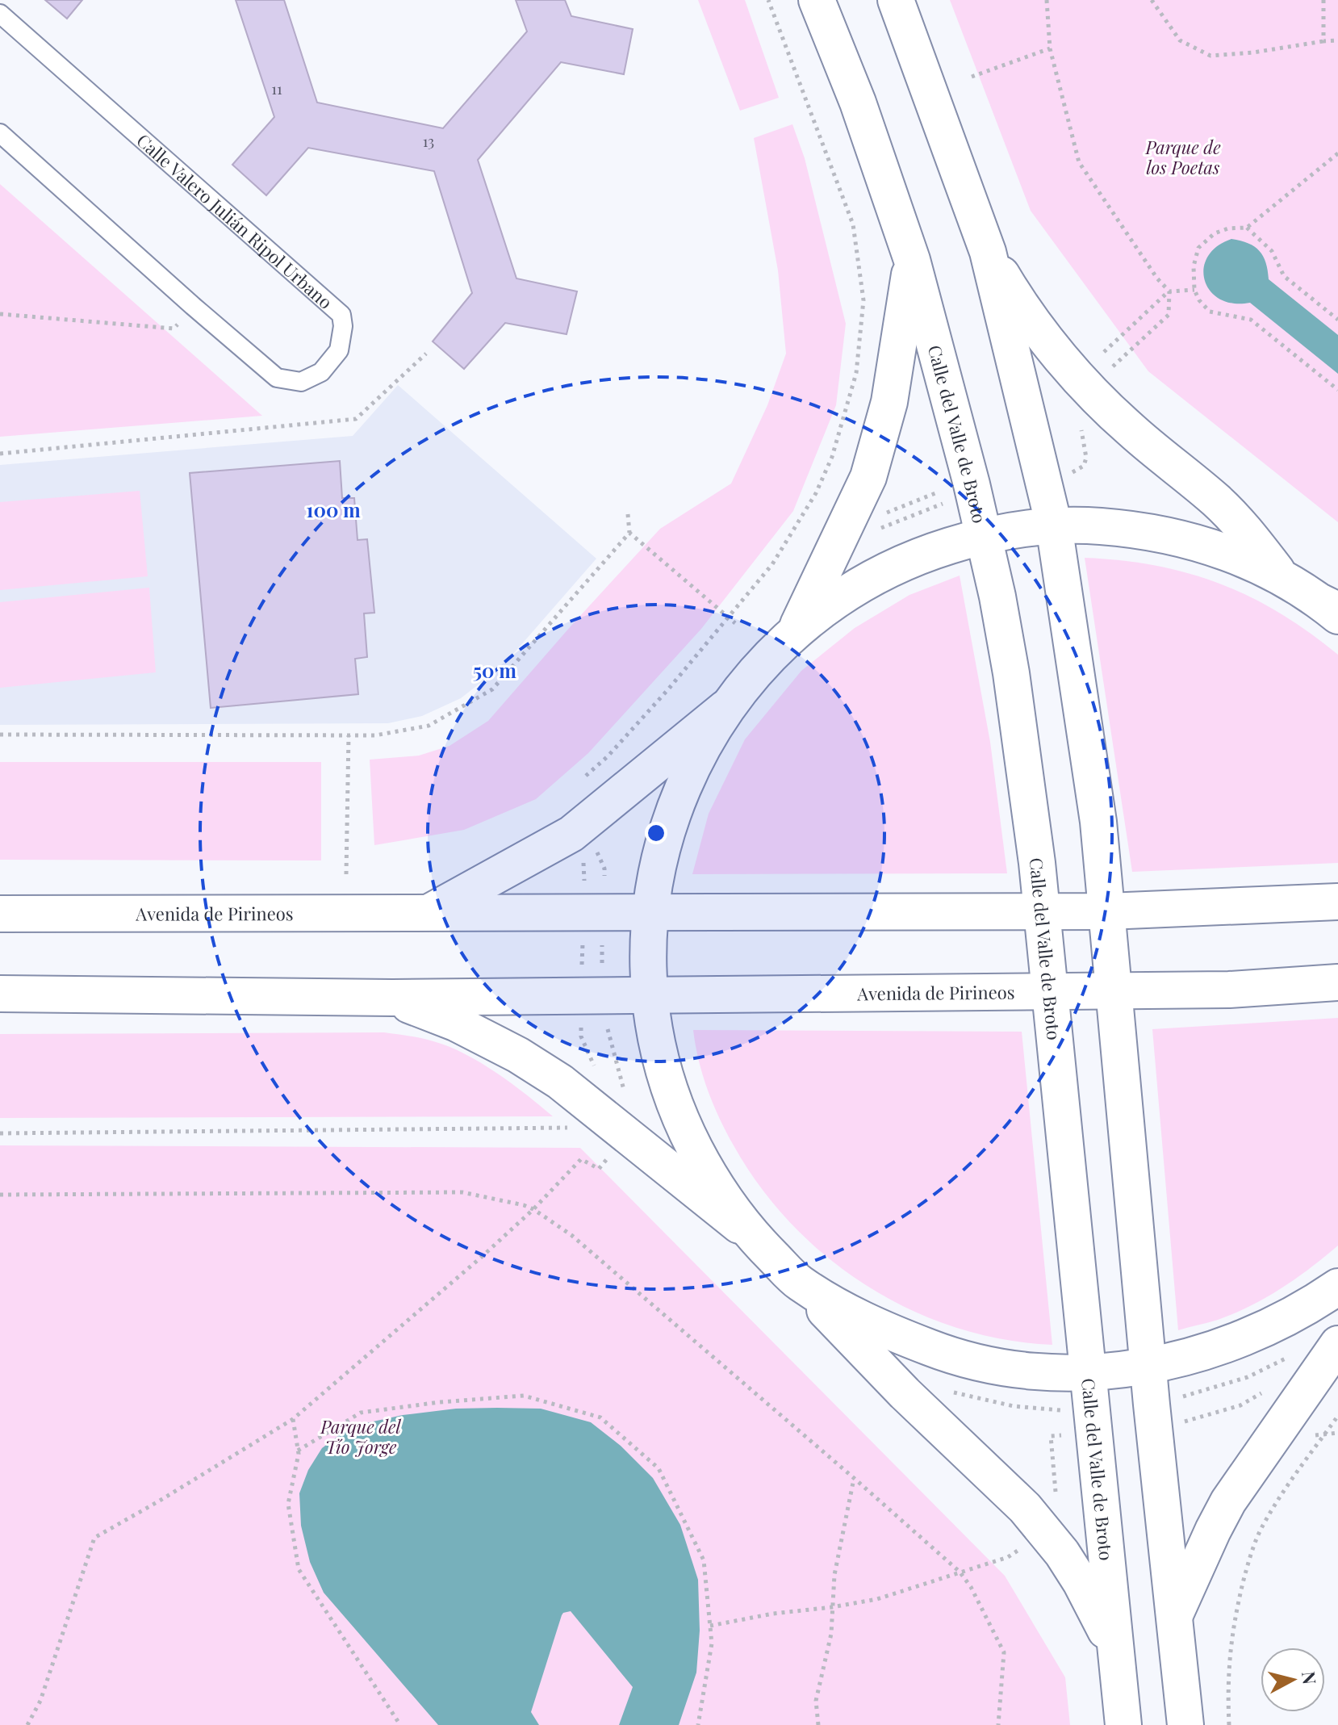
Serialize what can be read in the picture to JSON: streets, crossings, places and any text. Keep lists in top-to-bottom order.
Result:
{
  "streets": {
    "main road": ["Calle del Valle de Broto", "Avenida de Pirineos"],
    "lane": ["Calle Valero Julián Ripol Urbano"]
  },
  "crossings": [
    ["Calle del Valle de Broto", "Avenida de Pirineos"]
  ],
  "parks": ["Parque de los Poetas", "Parque del Tío Jorge"],
  "house_numbers": ["11", "13"],
  "north": "right",
  "rings": ["100 m", "50 m"]
}
